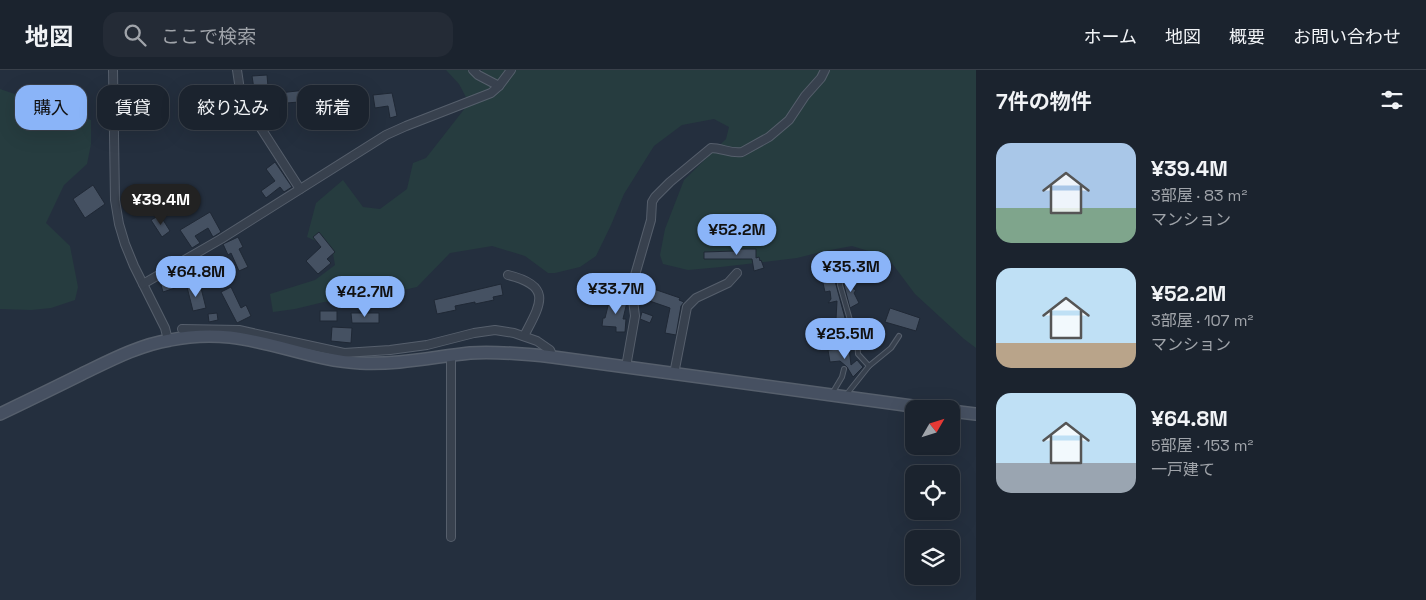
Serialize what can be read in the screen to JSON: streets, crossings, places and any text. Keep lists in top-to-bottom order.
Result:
{
  "north": "top right",
  "page": {
    "header": "地図",
    "search": "ここで検索",
    "nav": [
      "ホーム",
      "地図",
      "概要",
      "お問い合わせ"
    ],
    "heading": "7件の物件",
    "chip": [
      "購入",
      "賃貸",
      "絞り込み",
      "新着"
    ],
    "list": [
      {
        "name": "¥39.4M",
        "note": "3部屋 · 83 m² · マンション"
      },
      {
        "name": "¥52.2M",
        "note": "3部屋 · 107 m² · マンション"
      },
      {
        "name": "¥64.8M",
        "note": "5部屋 · 153 m² · 一戸建て"
      }
    ],
    "price": [
      "¥39.4M",
      "¥52.2M",
      "¥35.3M",
      "¥64.8M",
      "¥33.7M",
      "¥42.7M",
      "¥25.5M"
    ]
  }
}
